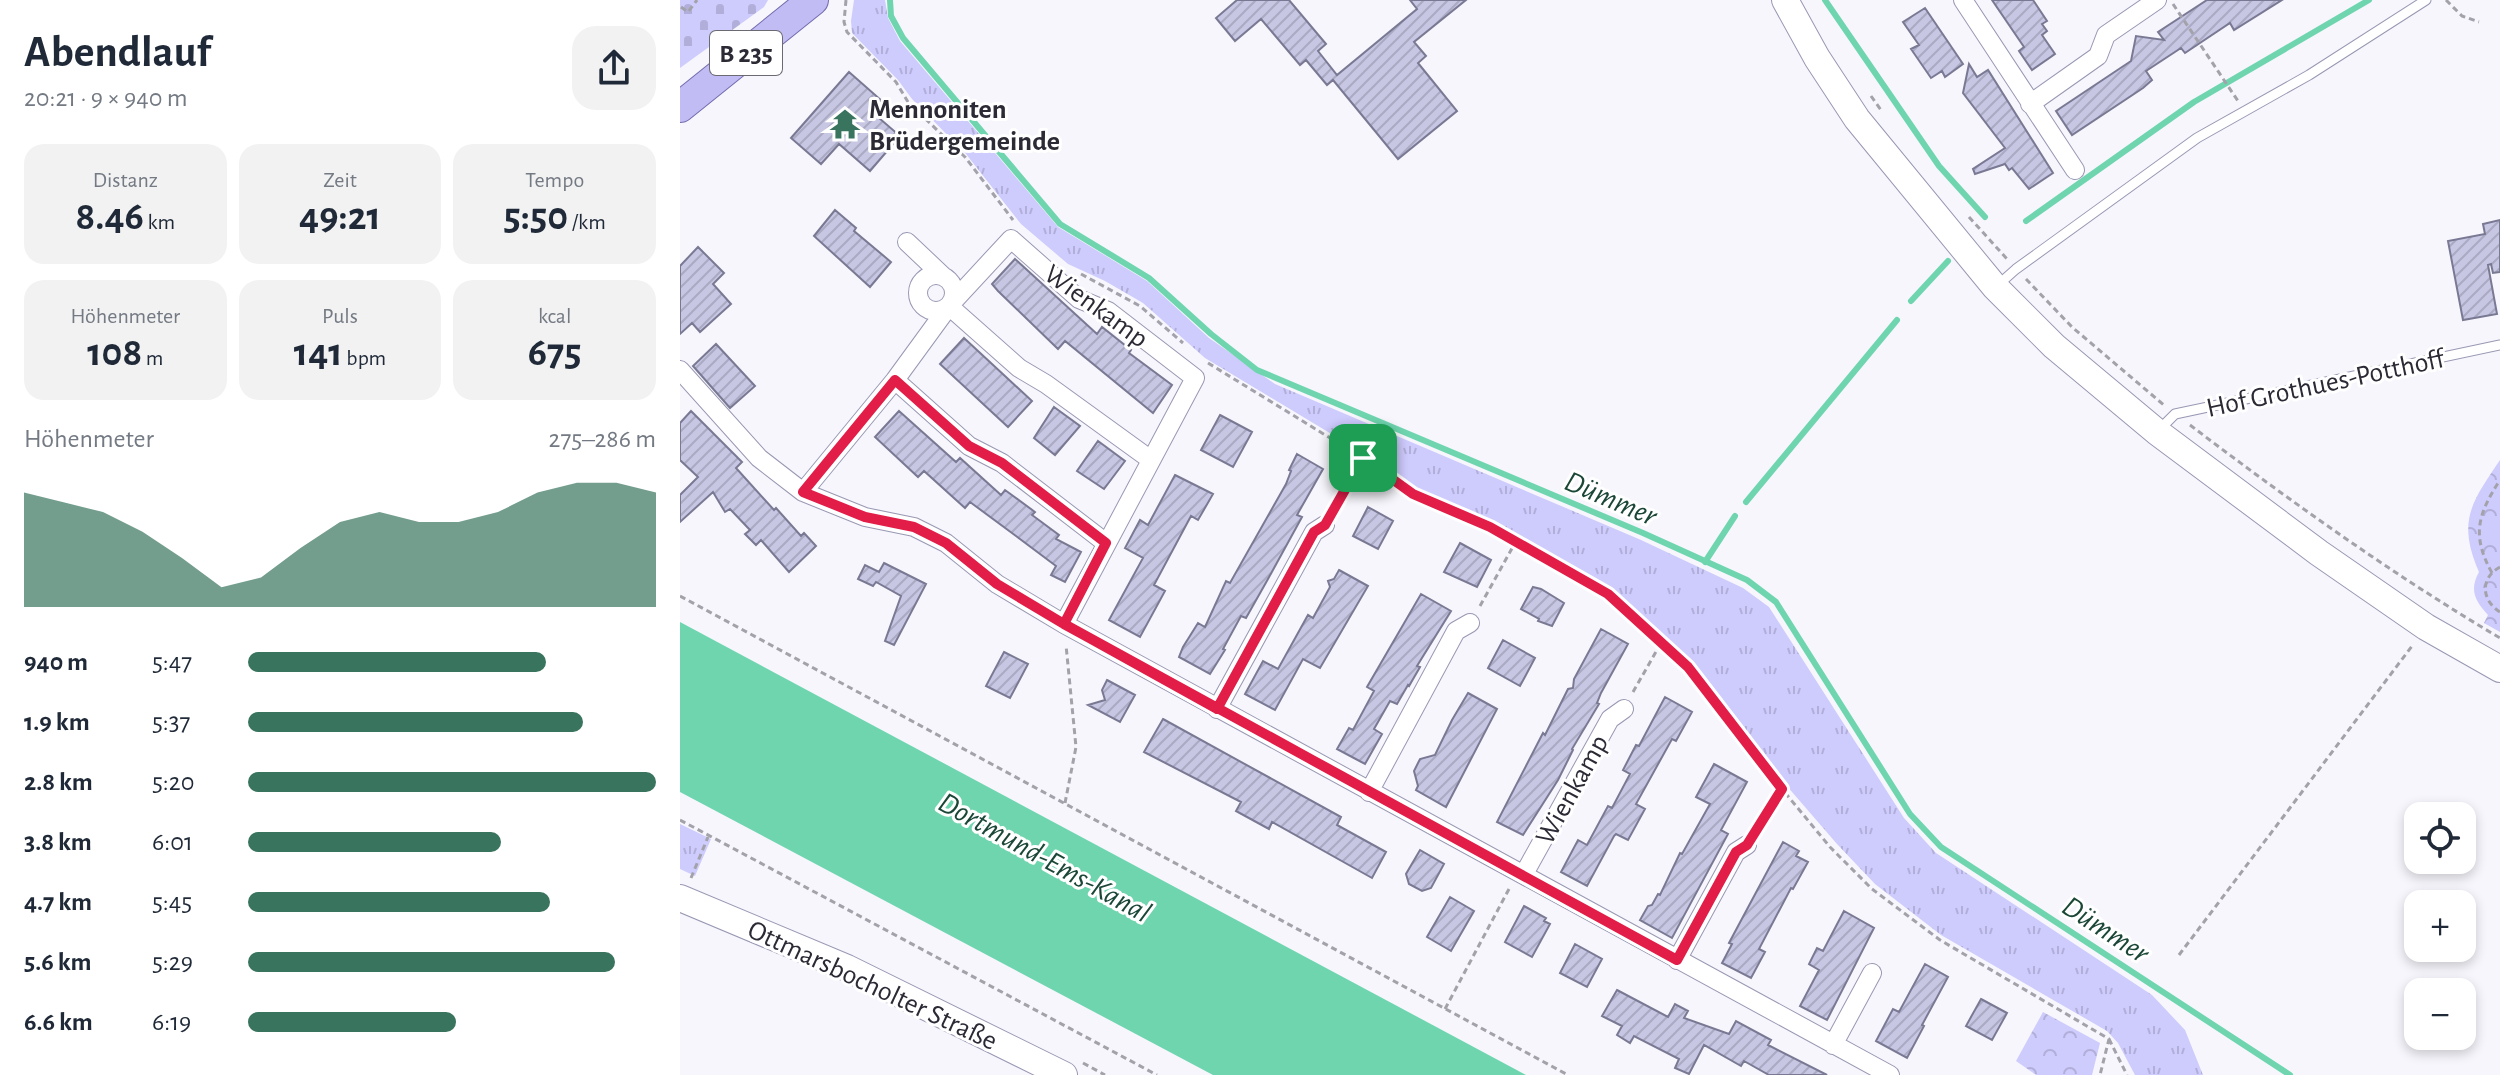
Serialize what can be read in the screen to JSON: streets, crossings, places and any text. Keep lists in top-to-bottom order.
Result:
{
  "streets": {
    "main road": ["B 235", "Ottmarsbocholter Straße"],
    "street": ["Wienkamp"],
    "lane": ["Hof Grothues-Potthoff"]
  },
  "water": ["Dümmer", "Dortmund-Ems-Kanal"],
  "places": {
    "temple": ["Mennoniten Brüdergemeinde"]
  },
  "page": {
    "heading": ["Abendlauf", "20:21 · 9 × 940 m"],
    "stats": [
      ["Distanz", "8.46 km"],
      ["Zeit", "49:21"],
      ["Tempo", "5:50 /km"],
      ["Höhenmeter", "108 m"],
      ["Puls", "141 bpm"],
      ["kcal", "675"]
    ],
    "chart": ["Höhenmeter", "275–286 m"],
    "list": [
      {
        "name": "940 m",
        "note": "5:47"
      },
      {
        "name": "1.9 km",
        "note": "5:37"
      },
      {
        "name": "2.8 km",
        "note": "5:20"
      },
      {
        "name": "3.8 km",
        "note": "6:01"
      },
      {
        "name": "4.7 km",
        "note": "5:45"
      },
      {
        "name": "5.6 km",
        "note": "5:29"
      },
      {
        "name": "6.6 km",
        "note": "6:19"
      }
    ],
    "map_buttons": ["+", "−"]
  }
}
